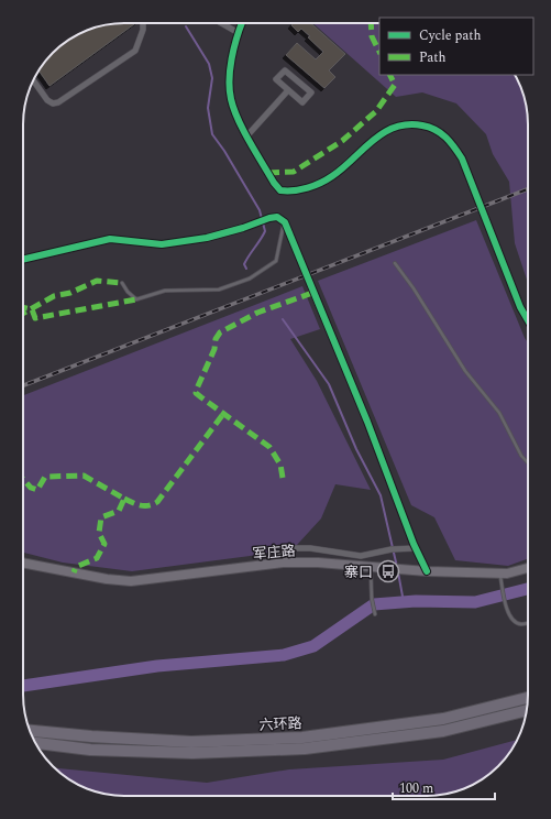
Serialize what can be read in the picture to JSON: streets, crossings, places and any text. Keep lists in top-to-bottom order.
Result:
{
  "streets": {
    "highway": ["六环路"],
    "main road": ["军庄路"]
  },
  "places": {
    "bus stop": ["寨口"]
  },
  "legend": ["Cycle path", "Path"],
  "scale_bar": "100 m"
}
